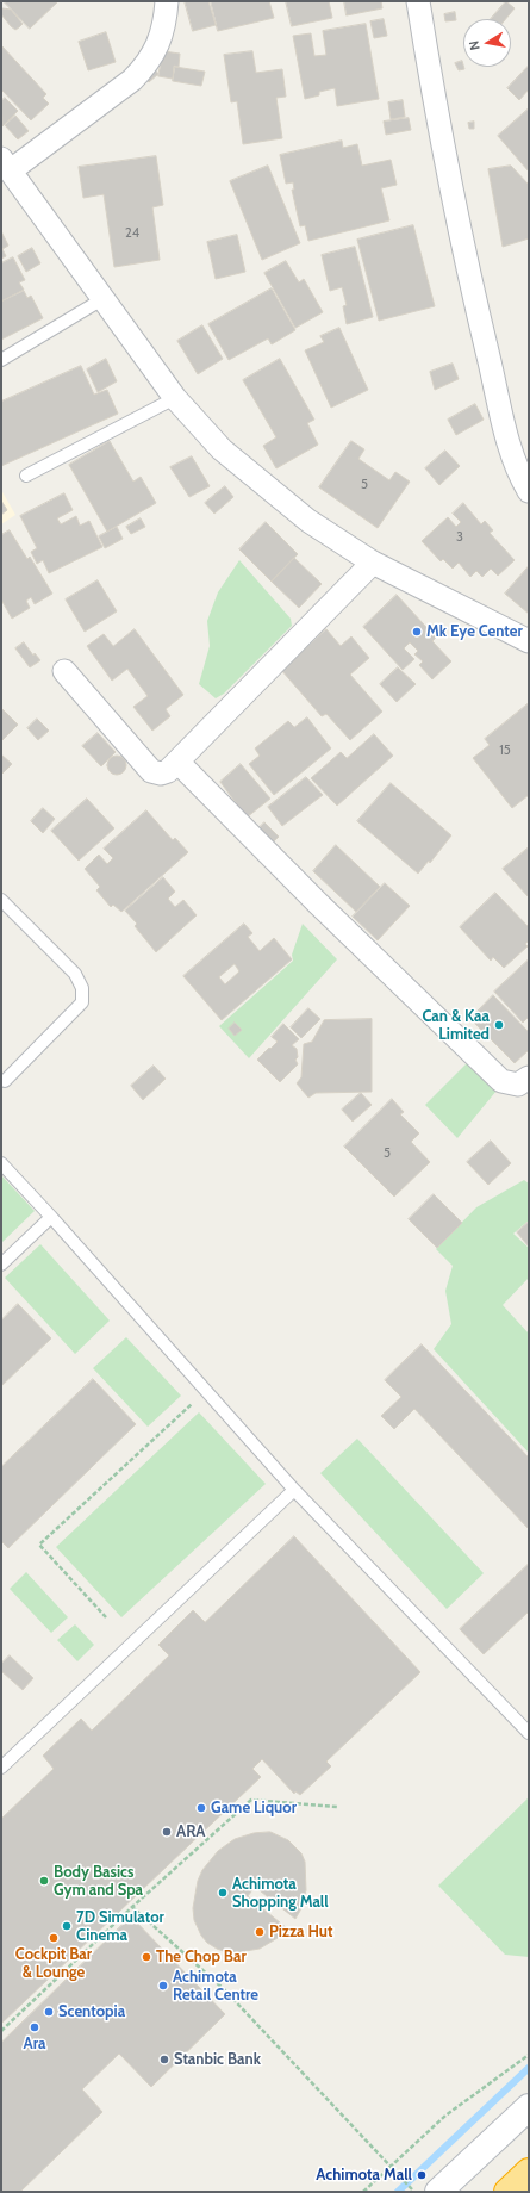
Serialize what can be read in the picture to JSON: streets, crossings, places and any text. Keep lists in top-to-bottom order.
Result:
{
  "places": [
    "Mk Eye Center",
    "Can & Kaa Limited",
    "Game Liquor",
    "ARA",
    "Body Basics Gym and Spa",
    "Achimota Shopping Mall",
    "7D Simulator Cinema",
    "Pizza Hut",
    "Cockpit Bar & Lounge",
    "The Chop Bar",
    "Achimota Retail Centre",
    "Scentopia",
    "Ara",
    "Stanbic Bank",
    "Achimota Mall"
  ],
  "house_numbers": [
    "24",
    "5",
    "3",
    "15",
    "5"
  ],
  "north": "left"
}
